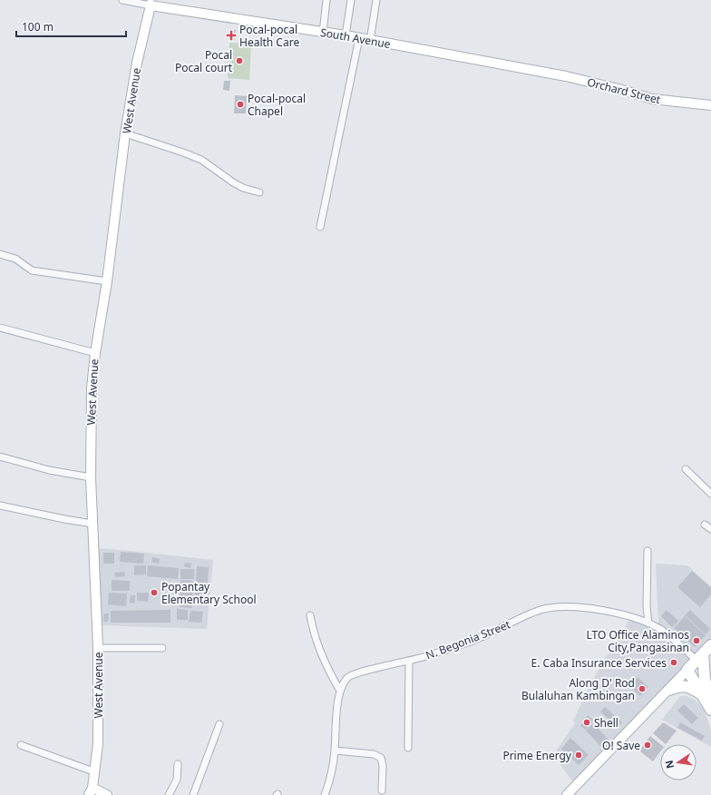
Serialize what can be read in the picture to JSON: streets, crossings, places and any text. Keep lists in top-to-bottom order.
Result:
{
  "streets": {
    "street": [
      "South Avenue",
      "Orchard Street",
      "West Avenue",
      "N. Begonia Street"
    ]
  },
  "crossings": [
    ["South Avenue", "Orchard Street"],
    ["South Avenue", "West Avenue"]
  ],
  "places": {
    "health": ["Pocal-pocal Health Care"],
    "other": [
      "Pocal Pocal court",
      "Pocal-pocal Chapel",
      "Popantay Elementary School",
      "LTO Office Alaminos City,Pangasinan",
      "E. Caba Insurance Services",
      "Along D' Rod Bulaluhan Kambingan",
      "Shell",
      "O! Save",
      "Prime Energy"
    ]
  },
  "scale_bar": "100 m",
  "north": "left"
}
